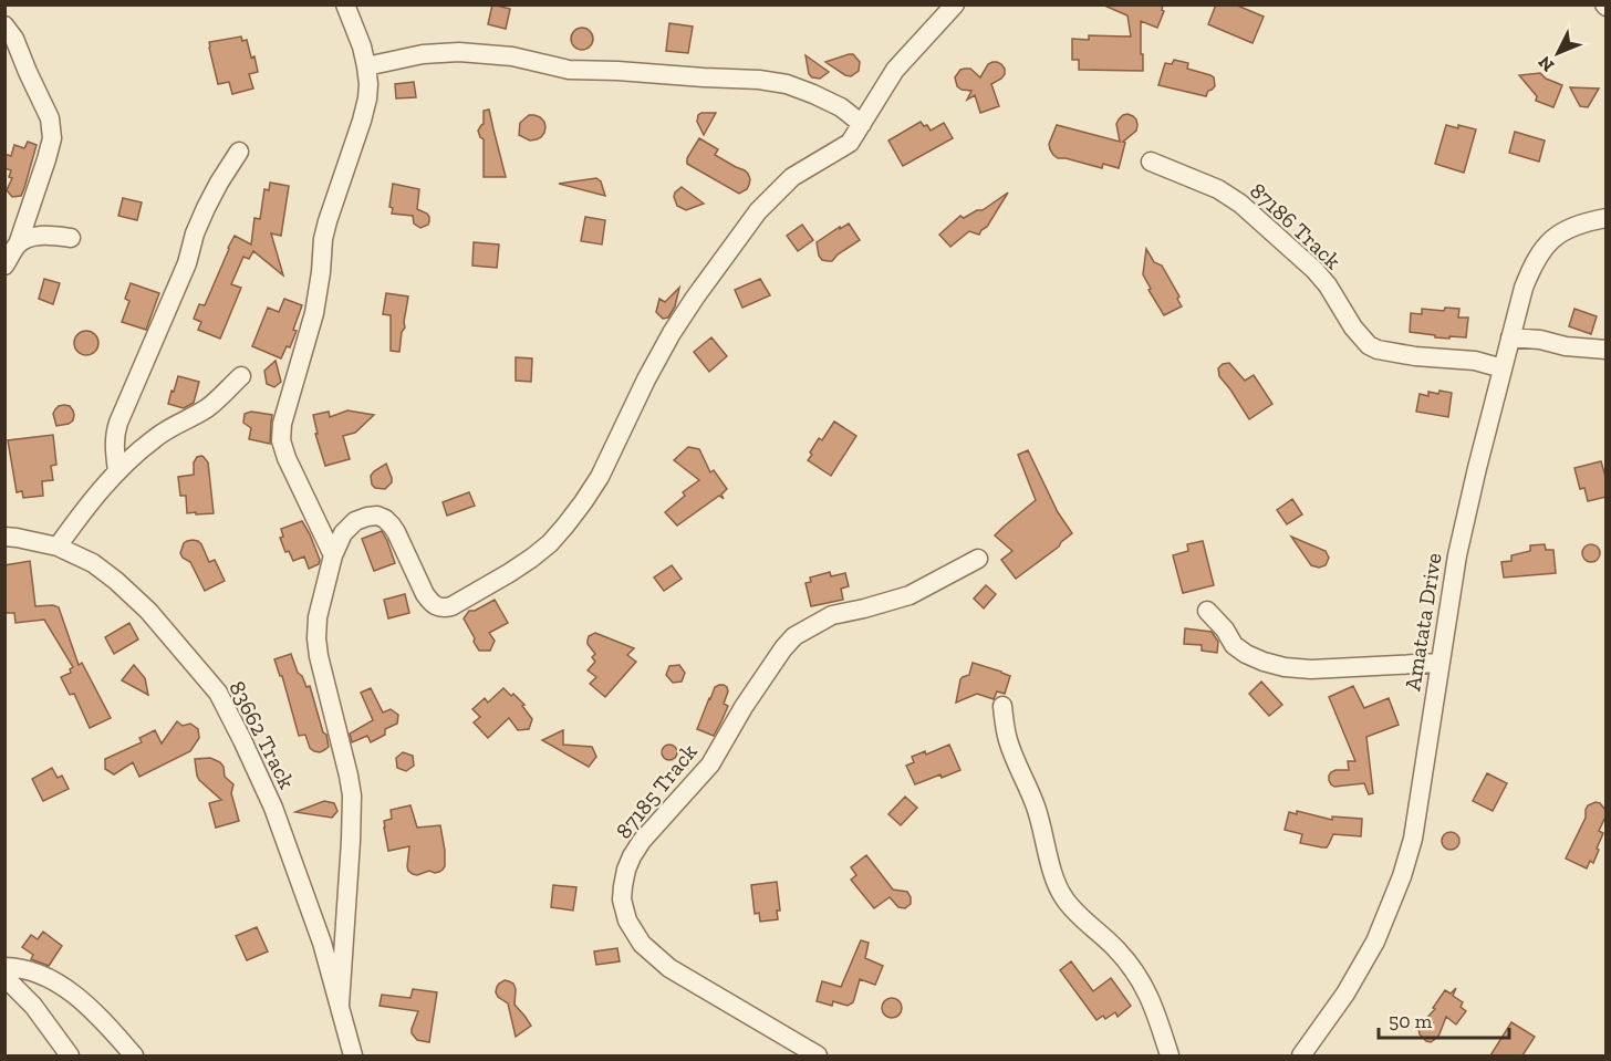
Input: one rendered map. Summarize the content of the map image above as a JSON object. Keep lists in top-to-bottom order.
{
  "streets": {
    "street": [
      "87186 Track",
      "Amatata Drive",
      "83662 Track",
      "87185 Track"
    ]
  },
  "crossings": [
    ["87186 Track", "Amatata Drive"]
  ],
  "scale_bar": "50 m",
  "north": "bottom left"
}
